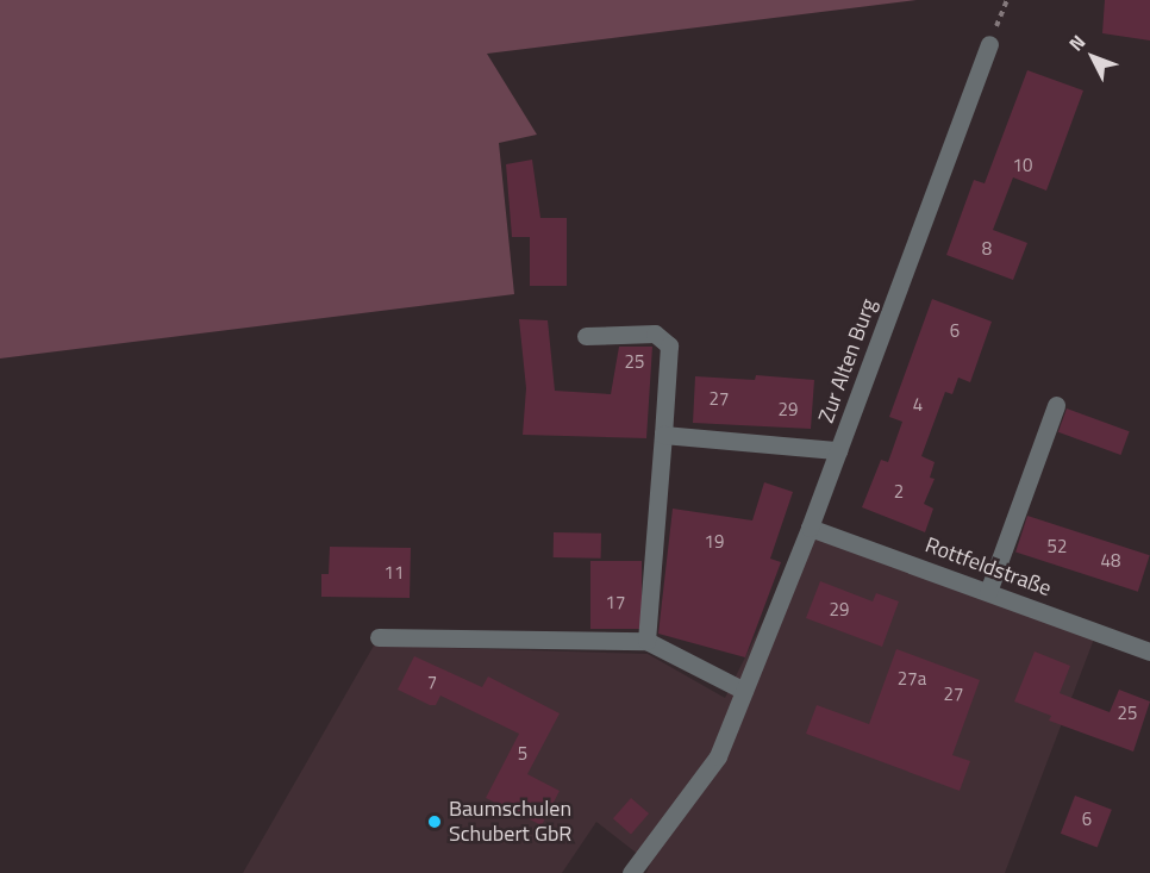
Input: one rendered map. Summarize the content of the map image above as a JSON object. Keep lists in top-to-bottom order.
{
  "streets": {
    "street": ["Zur Alten Burg", "Rottfeldstraße"]
  },
  "crossings": [
    ["Zur Alten Burg", "Rottfeldstraße"]
  ],
  "places": ["Baumschulen Schubert GbR"],
  "house_numbers": [
    "10",
    "8",
    "6",
    "25",
    "27",
    "4",
    "29",
    "2",
    "19",
    "52",
    "48",
    "11",
    "17",
    "29",
    "27a",
    "7",
    "27",
    "25",
    "5",
    "6"
  ],
  "north": "top left"
}
